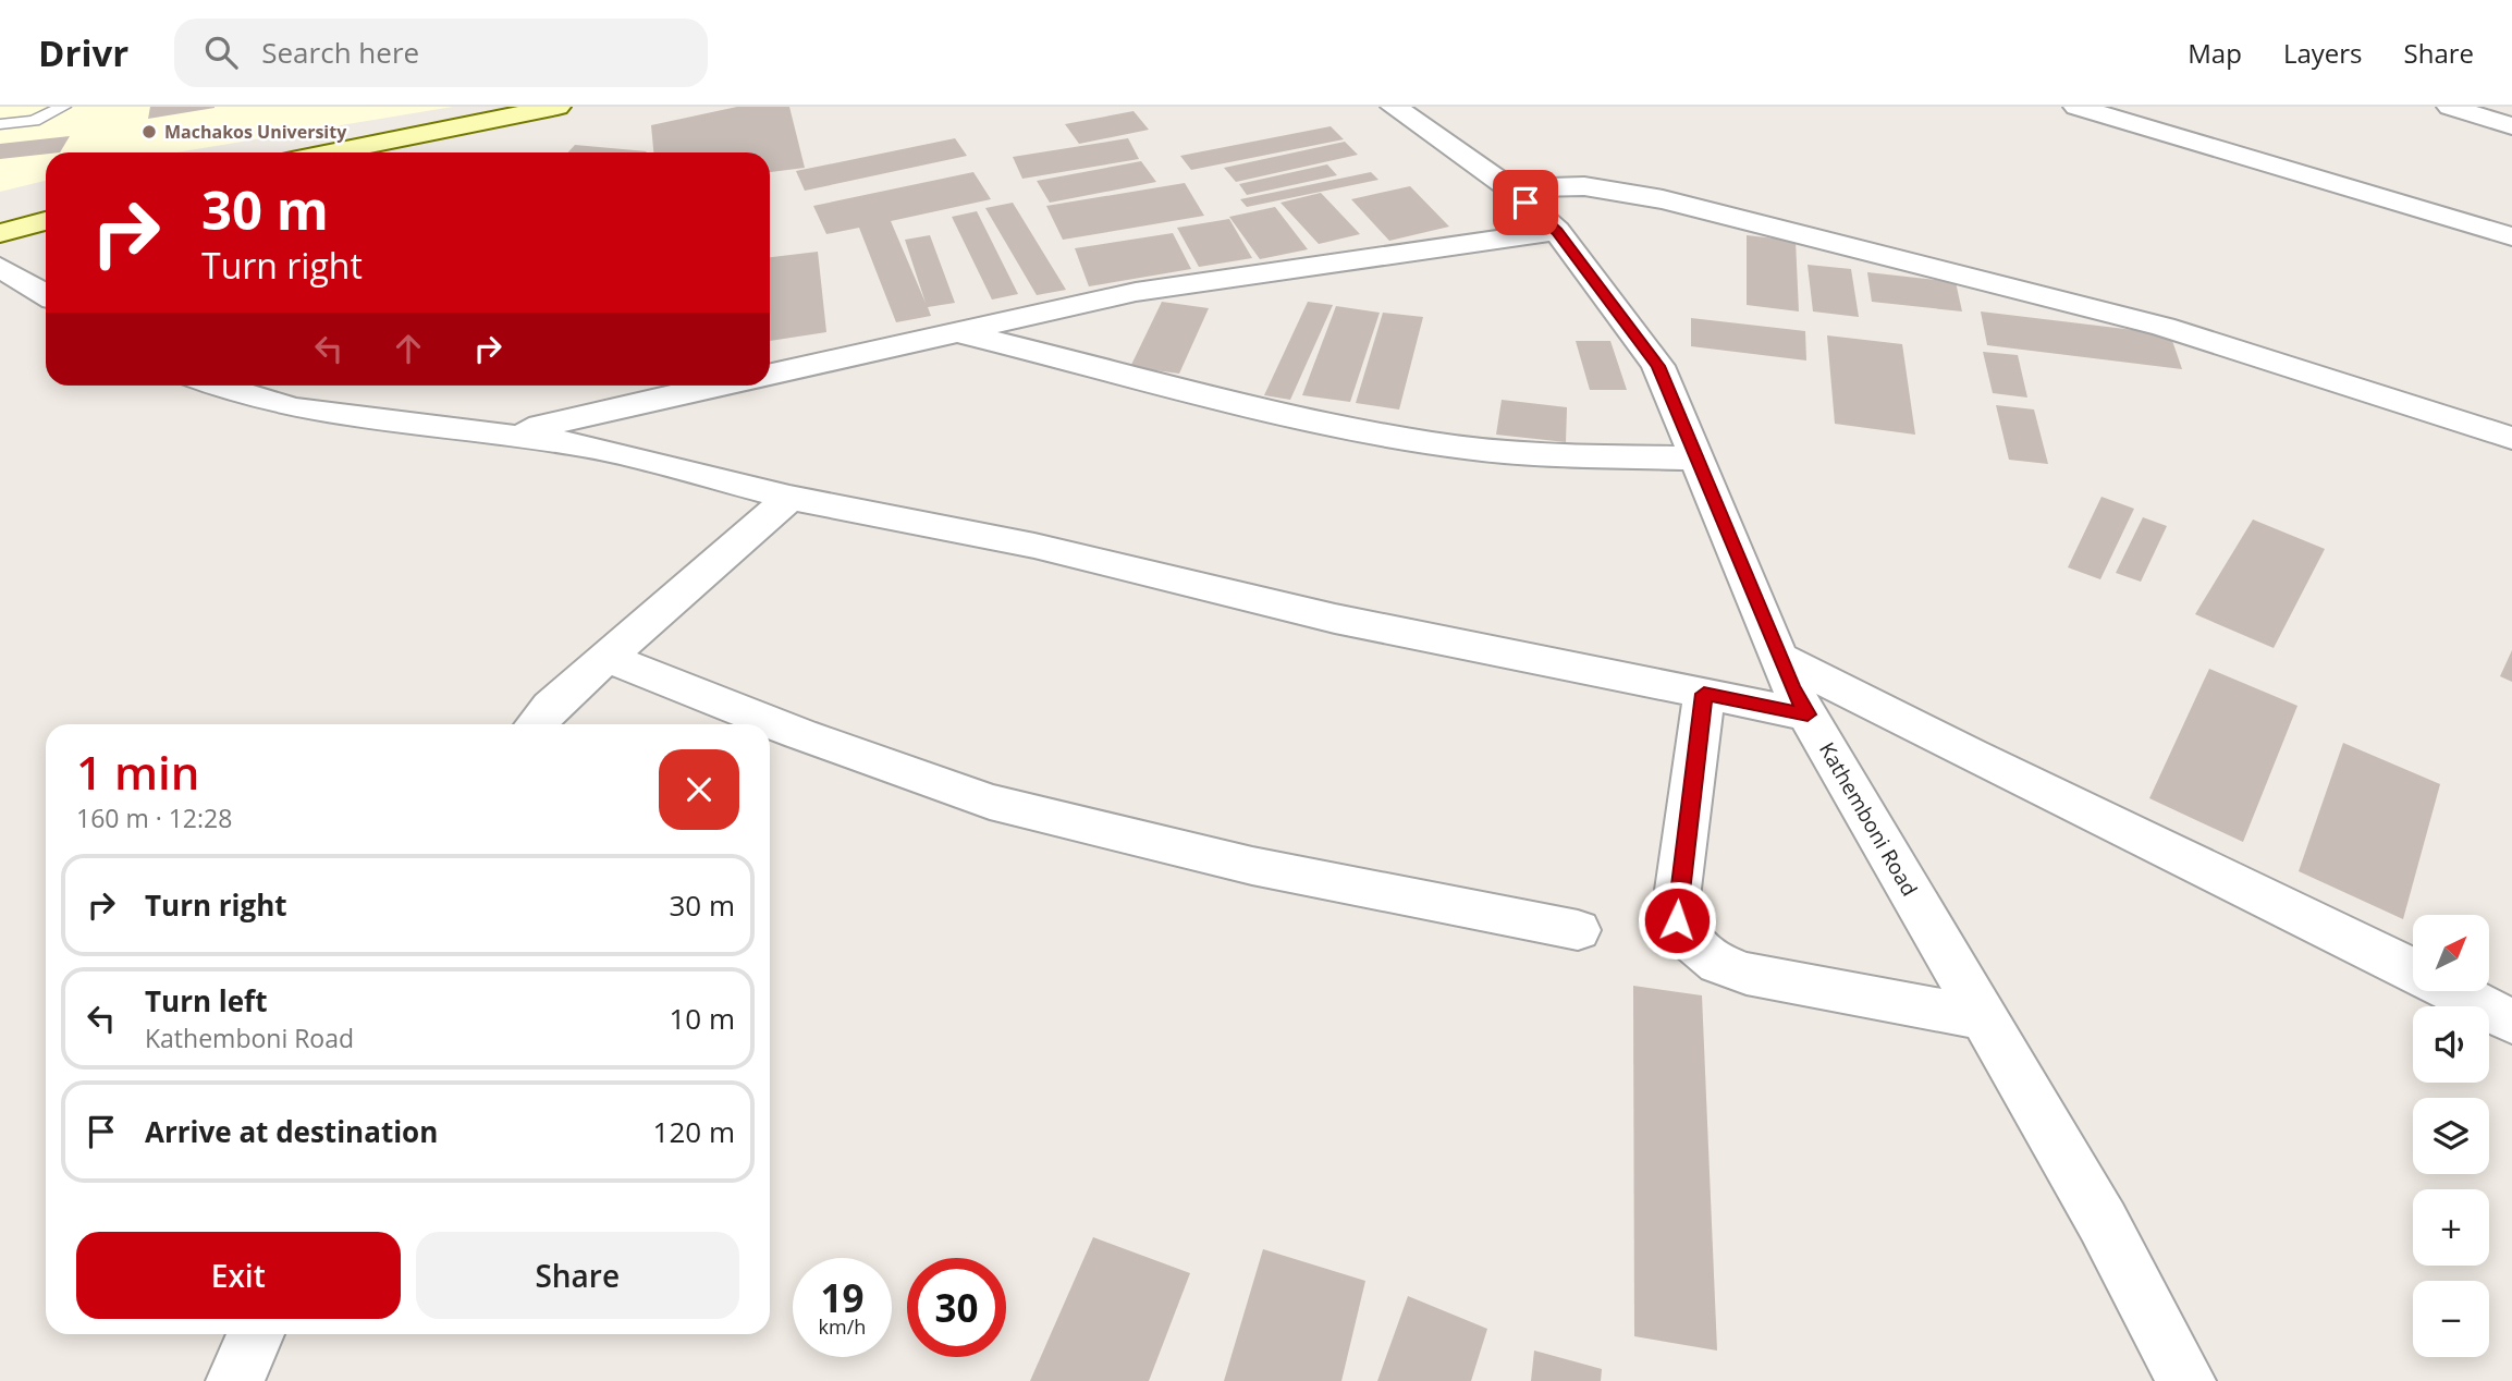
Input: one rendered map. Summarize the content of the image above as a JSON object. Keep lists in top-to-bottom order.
{
  "streets": {
    "street": ["Kathemboni Road"]
  },
  "places": ["Machakos University"],
  "north": "top right",
  "page": {
    "header": "Drivr",
    "search": "Search here",
    "nav": ["Map", "Layers", "Share"],
    "turn": ["30 m", "Turn right"],
    "heading": ["1 min", "160 m · 12:28"],
    "list": [
      {
        "name": "Turn right",
        "value": "30 m"
      },
      {
        "name": "Turn left",
        "note": "Kathemboni Road",
        "value": "10 m"
      },
      {
        "name": "Arrive at destination",
        "value": "120 m"
      }
    ],
    "map_buttons": ["+", "−"],
    "buttons": ["Exit", "Share"],
    "speed": "19 km/h",
    "limit": "30"
  }
}
